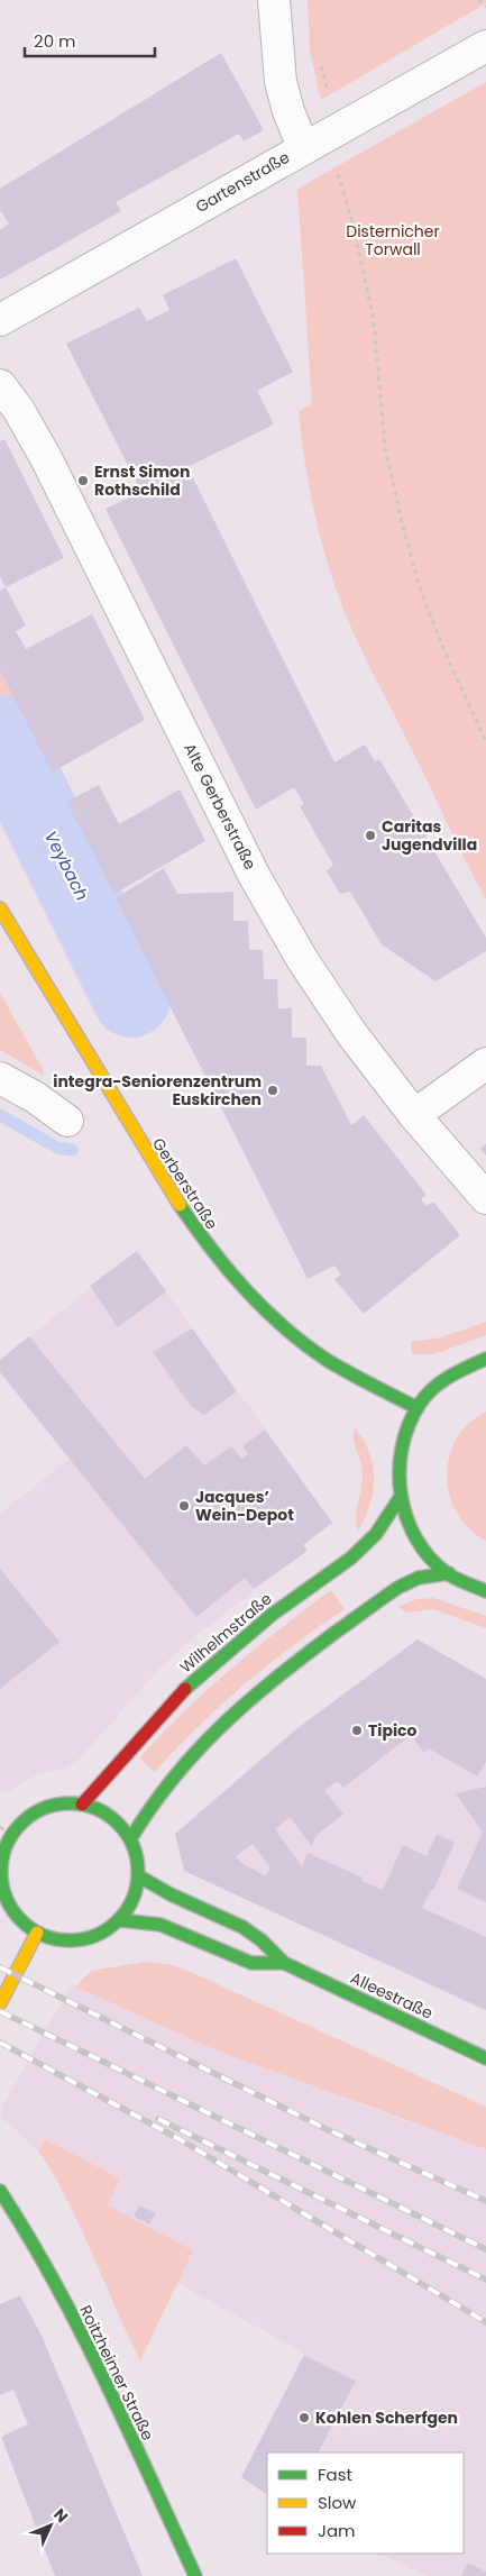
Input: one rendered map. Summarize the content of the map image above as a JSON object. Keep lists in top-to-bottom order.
{
  "streets": {
    "street": [
      "Gartenstraße",
      "Alte Gerberstraße",
      "Gerberstraße",
      "Wilhelmstraße",
      "Alleestraße",
      "Roitzheimer Straße"
    ]
  },
  "crossings": [
    ["Wilhelmstraße", "Alleestraße"]
  ],
  "water": ["Veybach"],
  "parks": ["Disternicher Torwall"],
  "places": [
    "Ernst Simon Rothschild",
    "Caritas Jugendvilla",
    "integra-Seniorenzentrum Euskirchen",
    "Jacques’ Wein-Depot",
    "Tipico",
    "Kohlen Scherfgen"
  ],
  "legend": ["Fast", "Slow", "Jam"],
  "scale_bar": "20 m",
  "north": "top right"
}
